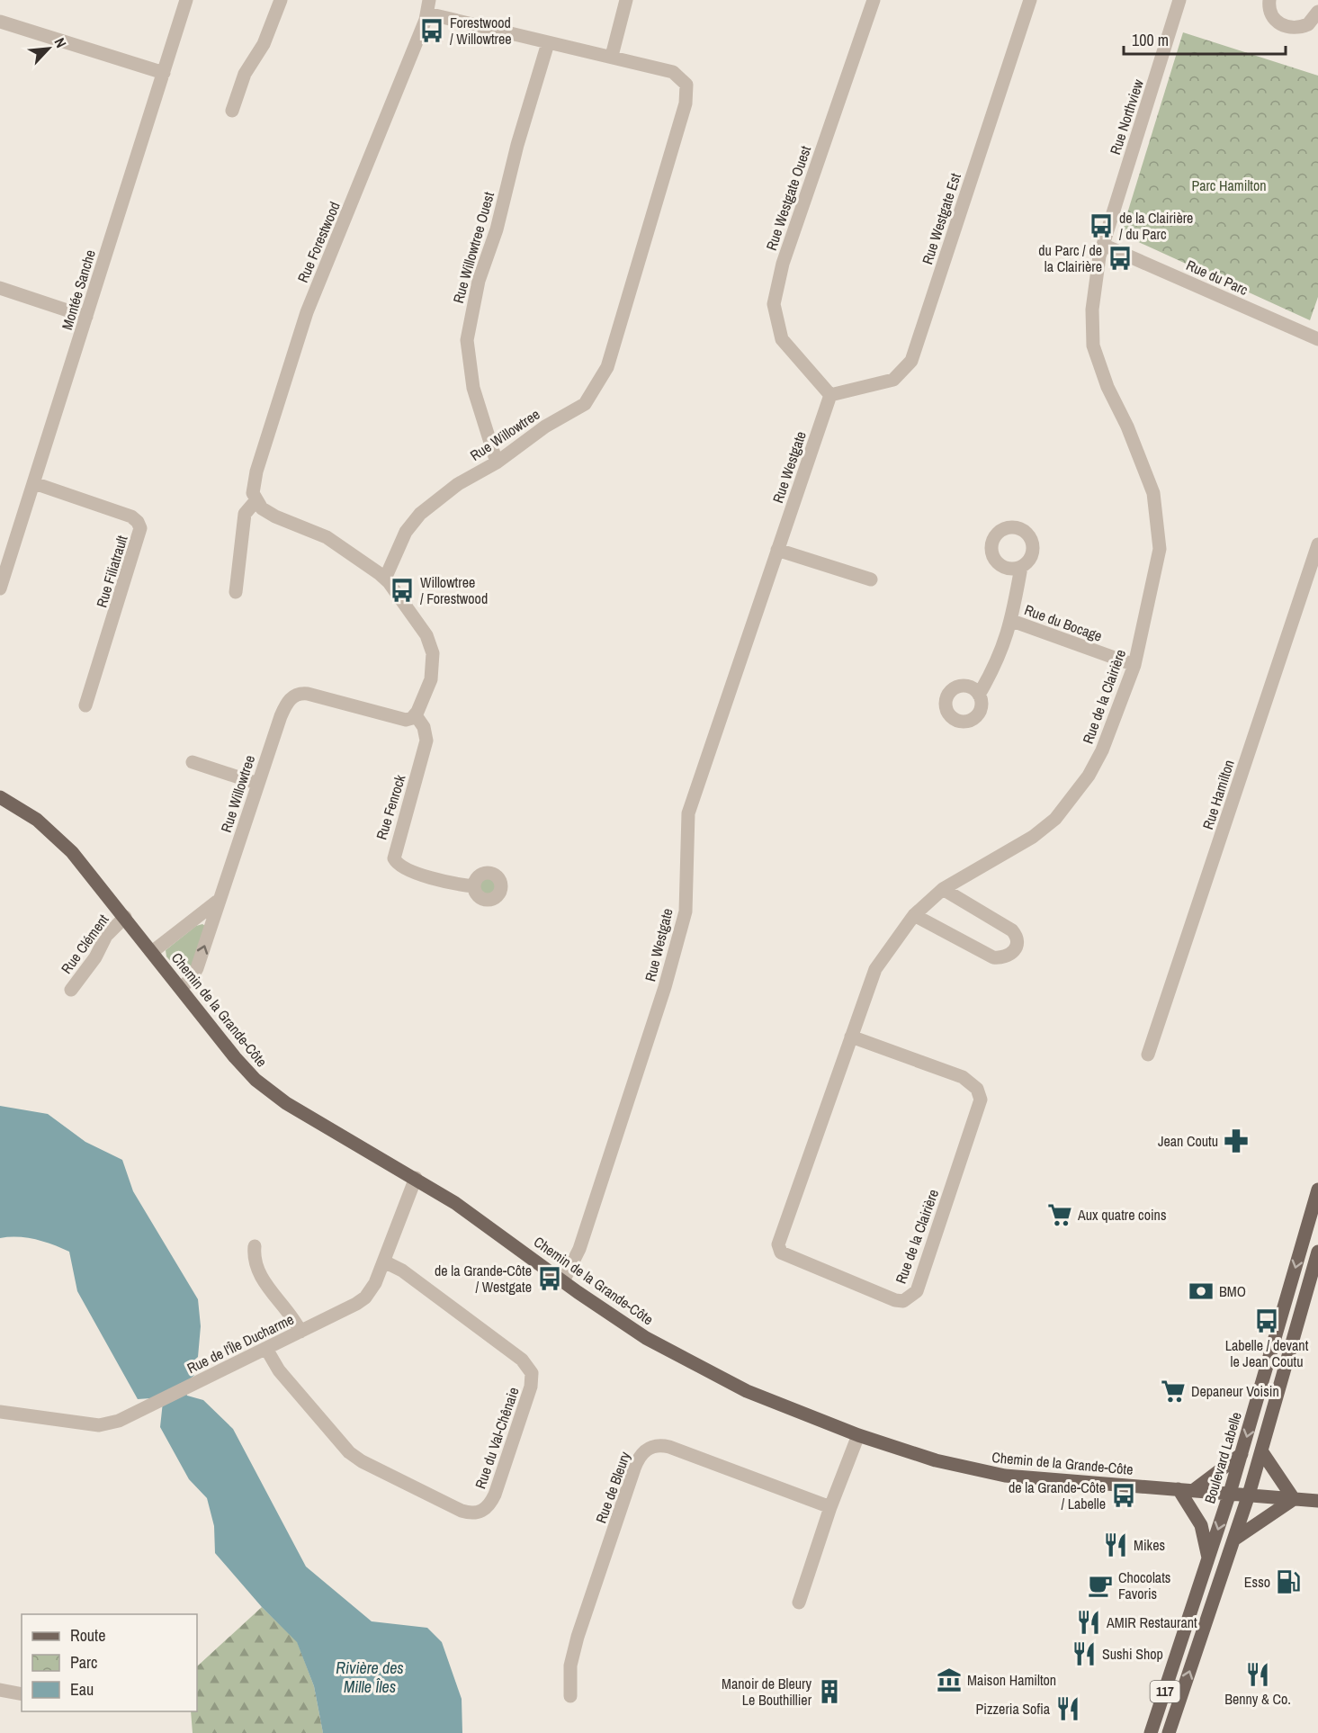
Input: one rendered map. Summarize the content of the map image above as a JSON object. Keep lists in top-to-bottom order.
{
  "streets": {
    "main road": ["Chemin de la Grande-Côte", "Boulevard Labelle", "117"],
    "street": [
      "Rue Northview",
      "Rue Westgate Ouest",
      "Rue Westgate Est",
      "Rue Forestwood",
      "Rue Willowtree Ouest",
      "Rue du Parc",
      "Montée Sanche",
      "Rue Willowtree",
      "Rue Westgate",
      "Rue Filiatrault",
      "Rue du Bocage",
      "Rue de la Clairière",
      "Rue Hamilton",
      "Rue Fenrock",
      "Rue Clément",
      "Rue de l'Île Ducharme",
      "Rue du Val-Chênaie",
      "Rue de Bleury"
    ]
  },
  "crossings": [
    ["Rue Northview", "Rue du Parc"],
    ["Rue Northview", "Rue de la Clairière"],
    ["Rue Westgate Ouest", "Rue Westgate Est"],
    ["Rue Westgate Ouest", "Rue Westgate"],
    ["Rue Westgate Est", "Rue Westgate"],
    ["Rue Forestwood", "Rue Willowtree"],
    ["Rue Willowtree Ouest", "Rue Willowtree"],
    ["Rue du Parc", "Rue de la Clairière"],
    ["Montée Sanche", "Rue Filiatrault"],
    ["Rue Willowtree", "Rue Fenrock"],
    ["Rue Willowtree", "Chemin de la Grande-Côte"],
    ["Rue Westgate", "Chemin de la Grande-Côte"],
    ["Rue du Bocage", "Rue de la Clairière"],
    ["Rue Clément", "Chemin de la Grande-Côte"],
    ["Chemin de la Grande-Côte", "Rue de l'Île Ducharme"],
    ["Chemin de la Grande-Côte", "Boulevard Labelle"],
    ["Chemin de la Grande-Côte", "117"],
    ["Rue de l'Île Ducharme", "Rue du Val-Chênaie"]
  ],
  "water": ["Rivière des Mille Îles"],
  "parks": ["Parc Hamilton"],
  "places": {
    "bus stop": [
      "Forestwood / Willowtree",
      "de la Clairière / du Parc",
      "du Parc / de la Clairière",
      "Willowtree / Forestwood",
      "de la Grande-Côte / Westgate",
      "Labelle / devant le Jean Coutu",
      "de la Grande-Côte / Labelle"
    ],
    "pharmacy": ["Jean Coutu"],
    "supermarket": ["Aux quatre coins", "Depaneur Voisin"],
    "bank": ["BMO"],
    "restaurant": [
      "Mikes",
      "AMIR Restaurant",
      "Sushi Shop",
      "Benny & Co.",
      "Pizzeria Sofia"
    ],
    "fuel station": ["Esso"],
    "cafe": ["Chocolats Favoris"],
    "museum": ["Maison Hamilton"],
    "building": ["Manoir de Bleury Le Bouthillier"]
  },
  "legend": ["Route", "Parc", "Eau"],
  "scale_bar": "100 m",
  "north": "top right"
}
